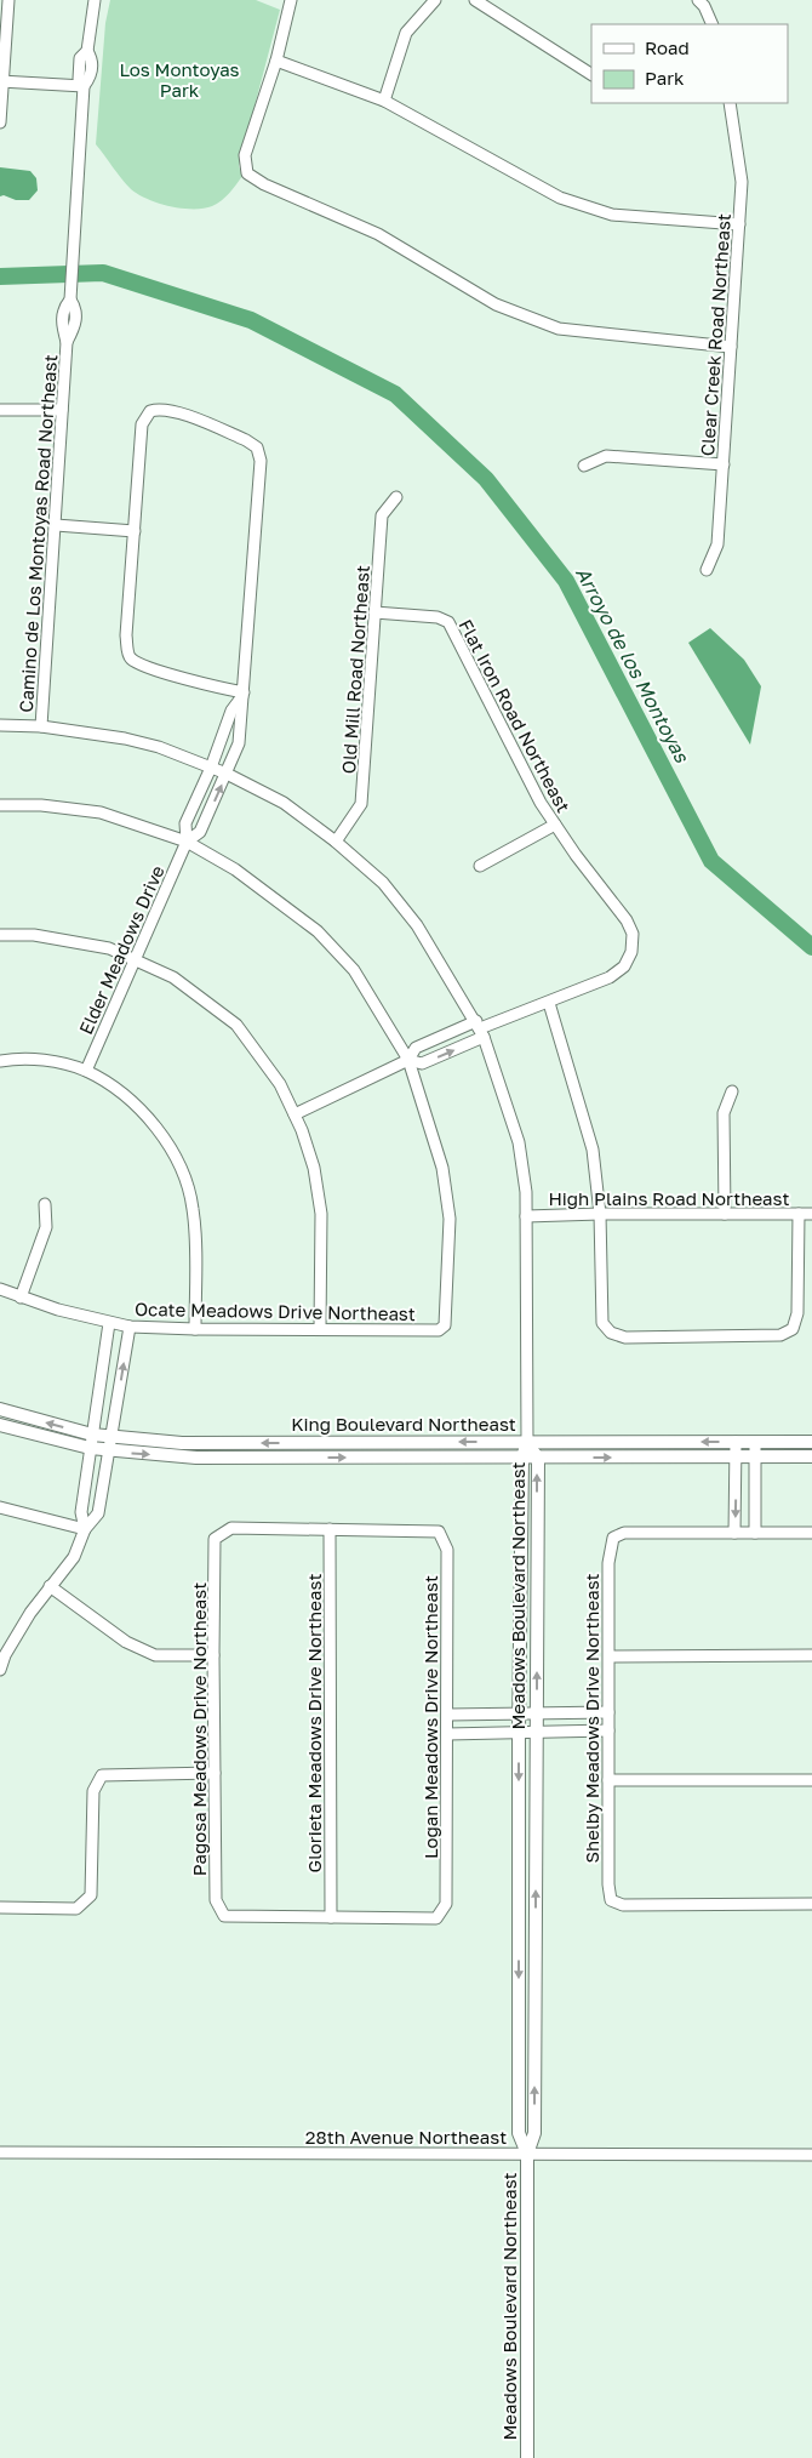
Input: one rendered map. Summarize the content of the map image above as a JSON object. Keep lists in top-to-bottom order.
{
  "streets": {
    "street": [
      "Clear Creek Road Northeast",
      "Camino de Los Montoyas Road Northeast",
      "Old Mill Road Northeast",
      "Flat Iron Road Northeast",
      "Elder Meadows Drive",
      "High Plains Road Northeast",
      "Ocate Meadows Drive Northeast",
      "King Boulevard Northeast",
      "Meadows Boulevard Northeast",
      "Logan Meadows Drive Northeast",
      "Shelby Meadows Drive Northeast",
      "Glorieta Meadows Drive Northeast",
      "Pagosa Meadows Drive Northeast",
      "28th Avenue Northeast"
    ]
  },
  "crossings": [
    ["Camino de Los Montoyas Road Northeast", "Meadows Boulevard Northeast"],
    ["Old Mill Road Northeast", "Flat Iron Road Northeast"],
    ["Old Mill Road Northeast", "Meadows Boulevard Northeast"],
    ["Flat Iron Road Northeast", "Meadows Boulevard Northeast"],
    ["High Plains Road Northeast", "Meadows Boulevard Northeast"],
    ["King Boulevard Northeast", "Meadows Boulevard Northeast"],
    ["Meadows Boulevard Northeast", "28th Avenue Northeast"],
    ["Logan Meadows Drive Northeast", "Glorieta Meadows Drive Northeast"],
    ["Logan Meadows Drive Northeast", "Pagosa Meadows Drive Northeast"],
    ["Glorieta Meadows Drive Northeast", "Pagosa Meadows Drive Northeast"]
  ],
  "water": ["Arroyo de los Montoyas"],
  "parks": ["Los Montoyas Park"],
  "legend": ["Road", "Park"]
}
